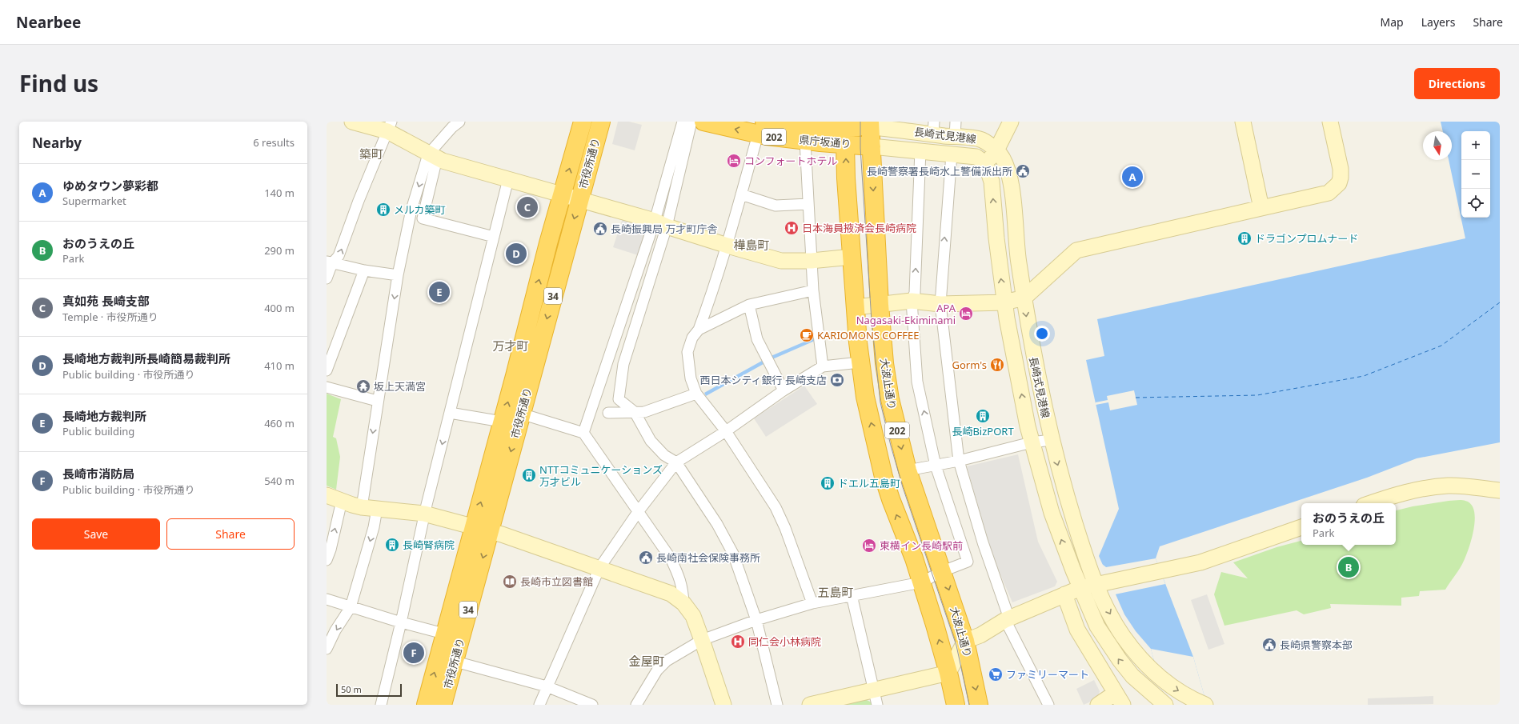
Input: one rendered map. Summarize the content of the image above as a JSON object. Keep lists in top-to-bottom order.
{
  "streets": {
    "highway": [
      "202",
      "県庁坂通り",
      "市役所通り",
      "34",
      "大波止通り"
    ],
    "street": ["長崎式見港線"]
  },
  "crossings": [
    ["長崎式見港線", "県庁坂通り"],
    ["長崎式見港線", "大波止通り"],
    ["202", "県庁坂通り"],
    ["県庁坂通り", "大波止通り"]
  ],
  "districts": [
    "築町",
    "樺島町",
    "万才町",
    "五島町",
    "金屋町"
  ],
  "places": {
    "hotel": ["コンフォートホテル", "APA Nagasaki-Ekiminami", "東横イン長崎駅前"],
    "public building": [
      "長崎警察署長崎水上警備派出所",
      "長崎振興局 万才町庁舎",
      "長崎南社会保険事務所",
      "長崎県警察本部"
    ],
    "building": [
      "メルカ築町",
      "ドラゴンプロムナード",
      "長崎BizPORT",
      "NTTコミュニケーションズ 万才ビル",
      "ドエル五島町",
      "長崎腎病院"
    ],
    "hospital": ["日本海員掖済会長崎病院", "同仁会小林病院"],
    "cafe": ["KARIOMONS COFFEE"],
    "restaurant": ["Gorm's"],
    "bank": ["西日本シティ銀行 長崎支店"],
    "temple": ["坂上天満宮"],
    "library": ["長崎市立図書館"],
    "supermarket": ["ファミリーマート"]
  },
  "scale_bar": "50 m",
  "north": "bottom",
  "page": {
    "header": "Nearbee",
    "nav": ["Map", "Layers", "Share"],
    "title": "Find us",
    "buttons": [
      "Directions",
      ["Save", "Share"]
    ],
    "heading": ["Nearby", "6 results"],
    "map_buttons": ["+", "−"],
    "list": [
      {
        "mark": "A",
        "name": "ゆめタウン夢彩都",
        "note": "Supermarket",
        "value": "140 m"
      },
      {
        "mark": "B",
        "name": "おのうえの丘",
        "note": "Park",
        "value": "290 m"
      },
      {
        "mark": "C",
        "name": "真如苑 長崎支部",
        "note": "Temple · 市役所通り",
        "value": "400 m"
      },
      {
        "mark": "D",
        "name": "長崎地方裁判所長崎簡易裁判所",
        "note": "Public building · 市役所通り",
        "value": "410 m"
      },
      {
        "mark": "E",
        "name": "長崎地方裁判所",
        "note": "Public building",
        "value": "460 m"
      },
      {
        "mark": "F",
        "name": "長崎市消防局",
        "note": "Public building · 市役所通り",
        "value": "540 m"
      }
    ],
    "pins": [
      "A",
      "C",
      "D",
      "E",
      "B",
      "F"
    ],
    "popup": ["おのうえの丘", "Park"],
    "scale": "50 m"
  }
}
